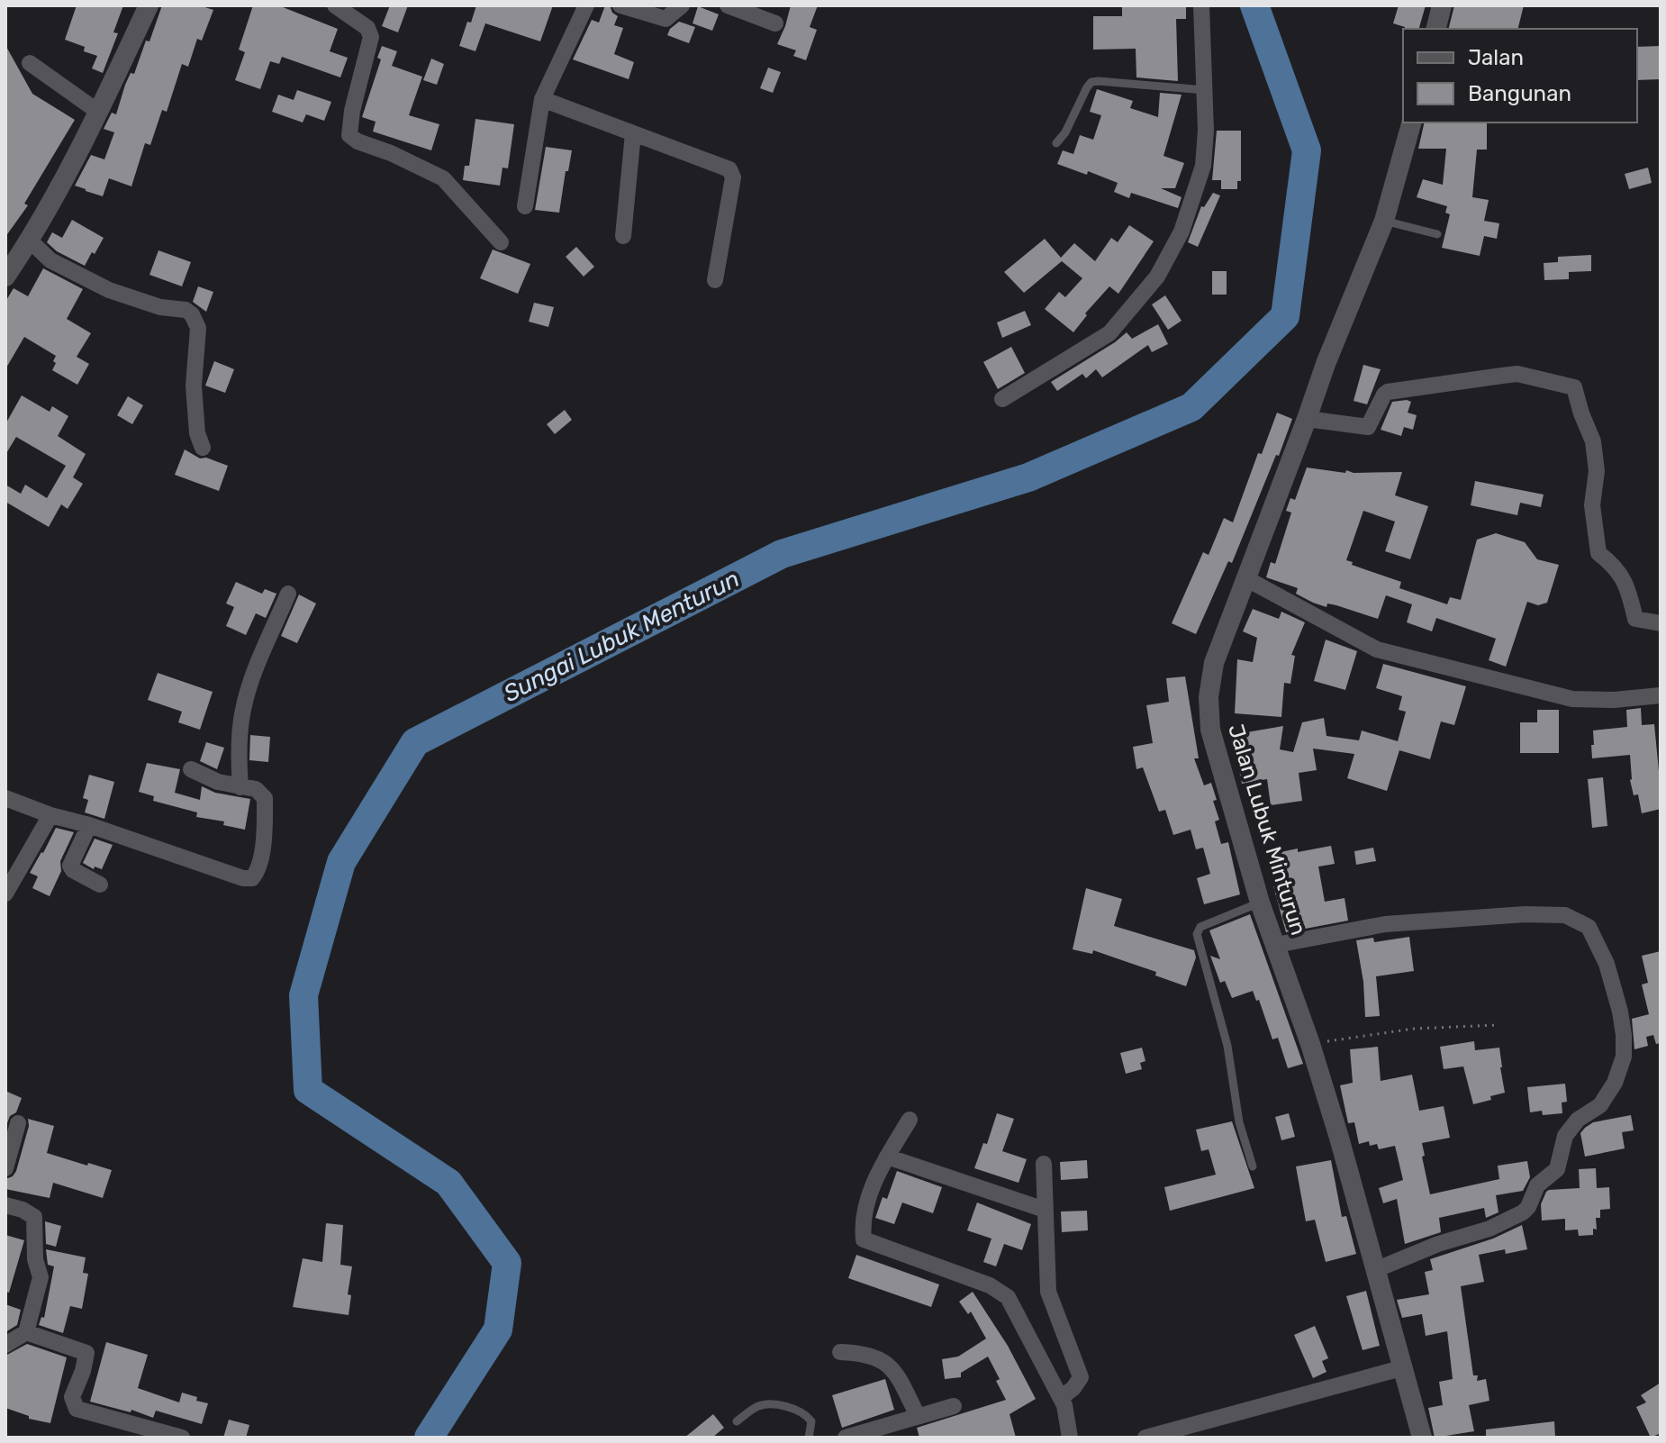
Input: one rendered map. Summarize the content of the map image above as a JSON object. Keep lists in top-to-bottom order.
{
  "streets": {
    "street": ["Jalan Lubuk Minturun"]
  },
  "water": ["Sungai Lubuk Menturun"],
  "legend": ["Jalan", "Bangunan"]
}
